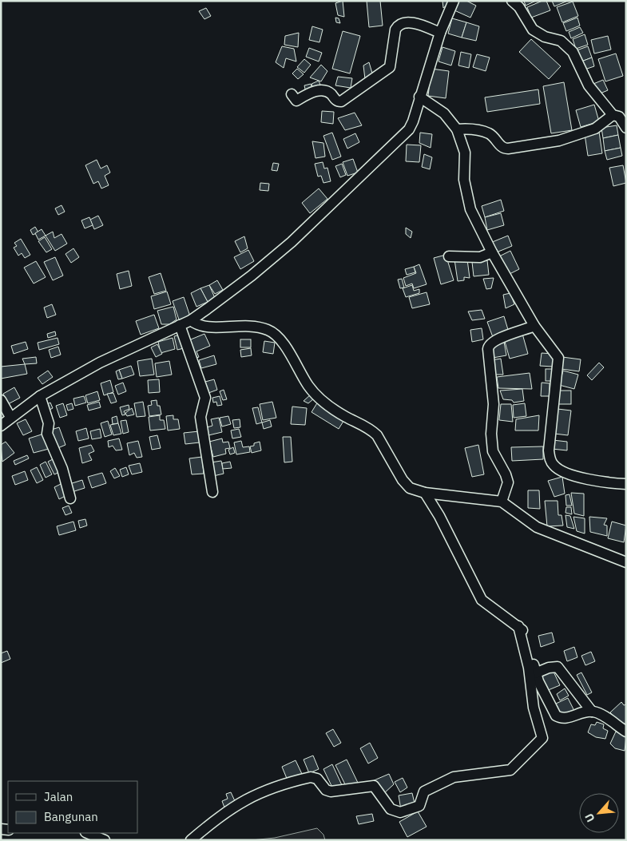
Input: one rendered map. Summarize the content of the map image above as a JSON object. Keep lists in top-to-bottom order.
{
  "legend": ["Jalan", "Bangunan"],
  "north": "bottom left"
}
